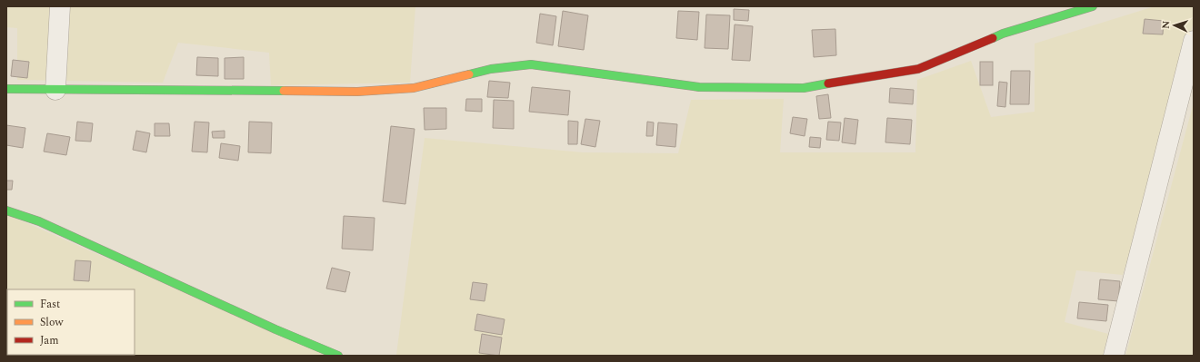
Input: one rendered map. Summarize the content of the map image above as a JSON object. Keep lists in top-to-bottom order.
{
  "legend": ["Fast", "Slow", "Jam"],
  "north": "left"
}
